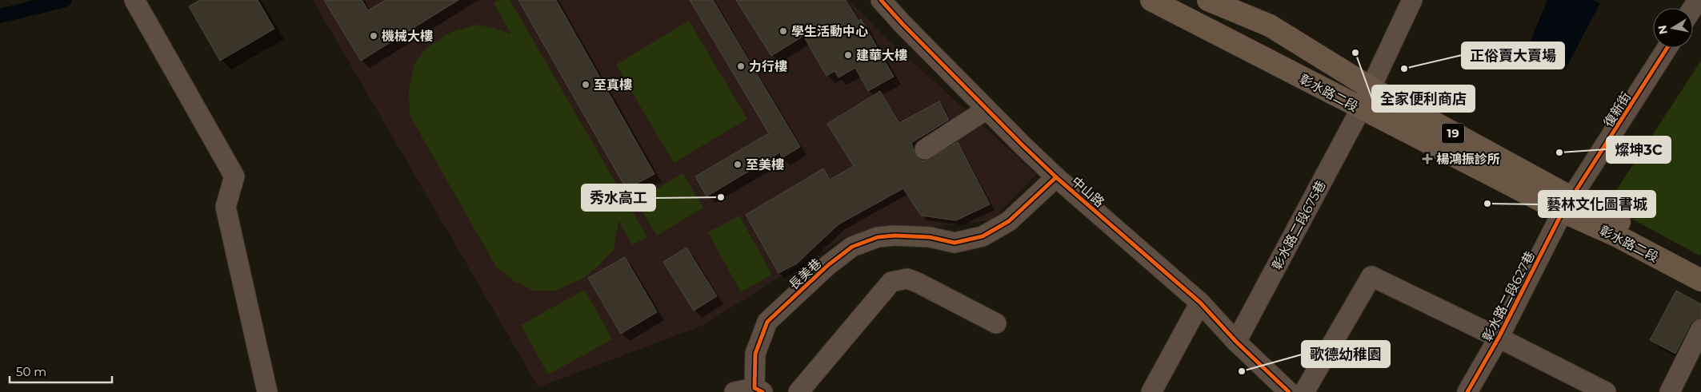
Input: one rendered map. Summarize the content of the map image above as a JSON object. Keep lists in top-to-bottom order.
{
  "streets": {
    "main road": ["彰水路二段", "19"],
    "street": [
      "復新街",
      "中山路",
      "彰水路二段675巷",
      "長美巷",
      "彰水路二段627巷"
    ]
  },
  "crossings": [
    ["彰水路二段", "復新街"],
    ["彰水路二段", "彰水路二段675巷"],
    ["彰水路二段", "彰水路二段627巷"],
    ["復新街", "彰水路二段627巷"],
    ["中山路", "彰水路二段675巷"],
    ["中山路", "長美巷"]
  ],
  "places": {
    "other": [
      "學生活動中心",
      "機械大樓",
      "全家便利商店",
      "建華大樓",
      "力行樓",
      "正俗賣大賣場",
      "至真樓",
      "燦坤3C",
      "至美樓",
      "秀水高工",
      "藝林文化圖書城",
      "歌德幼稚園"
    ],
    "health": ["楊鴻振診所"]
  },
  "scale_bar": "50 m",
  "north": "left"
}
